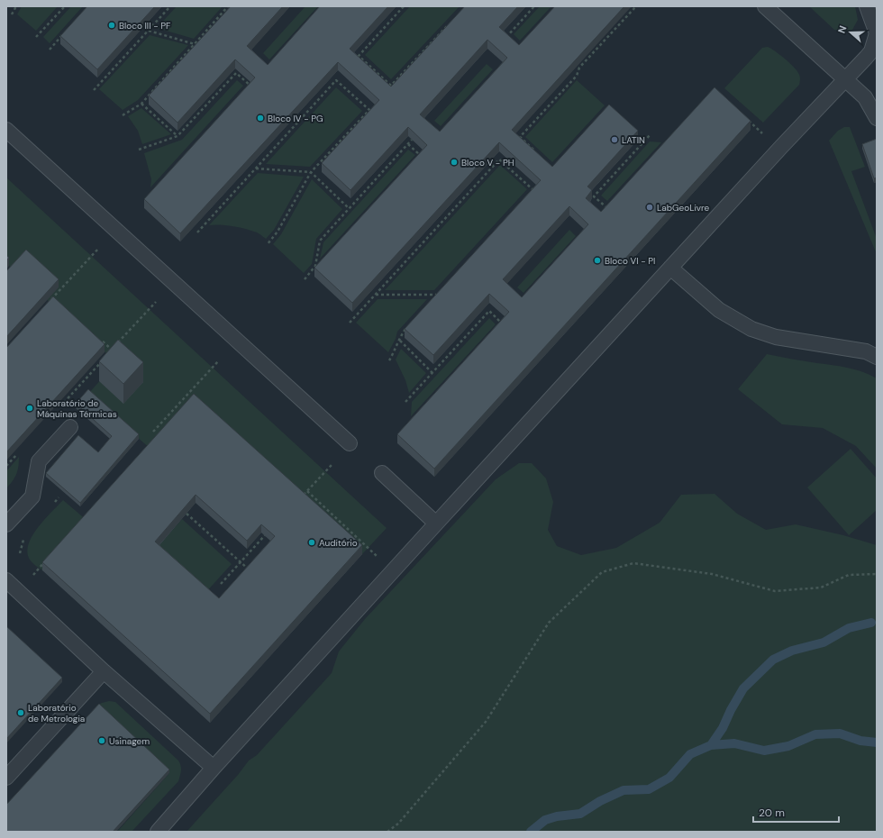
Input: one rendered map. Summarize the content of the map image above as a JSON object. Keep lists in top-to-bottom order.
{
  "places": [
    "Bloco III - PF",
    "Bloco IV - PG",
    "LATIN",
    "Bloco V - PH",
    "LabGeoLivre",
    "Bloco VI - PI",
    "Laboratório de Máquinas Térmicas",
    "Auditório",
    "Laboratório de Metrologia",
    "Usinagem"
  ],
  "scale_bar": "20 m",
  "north": "left"
}
